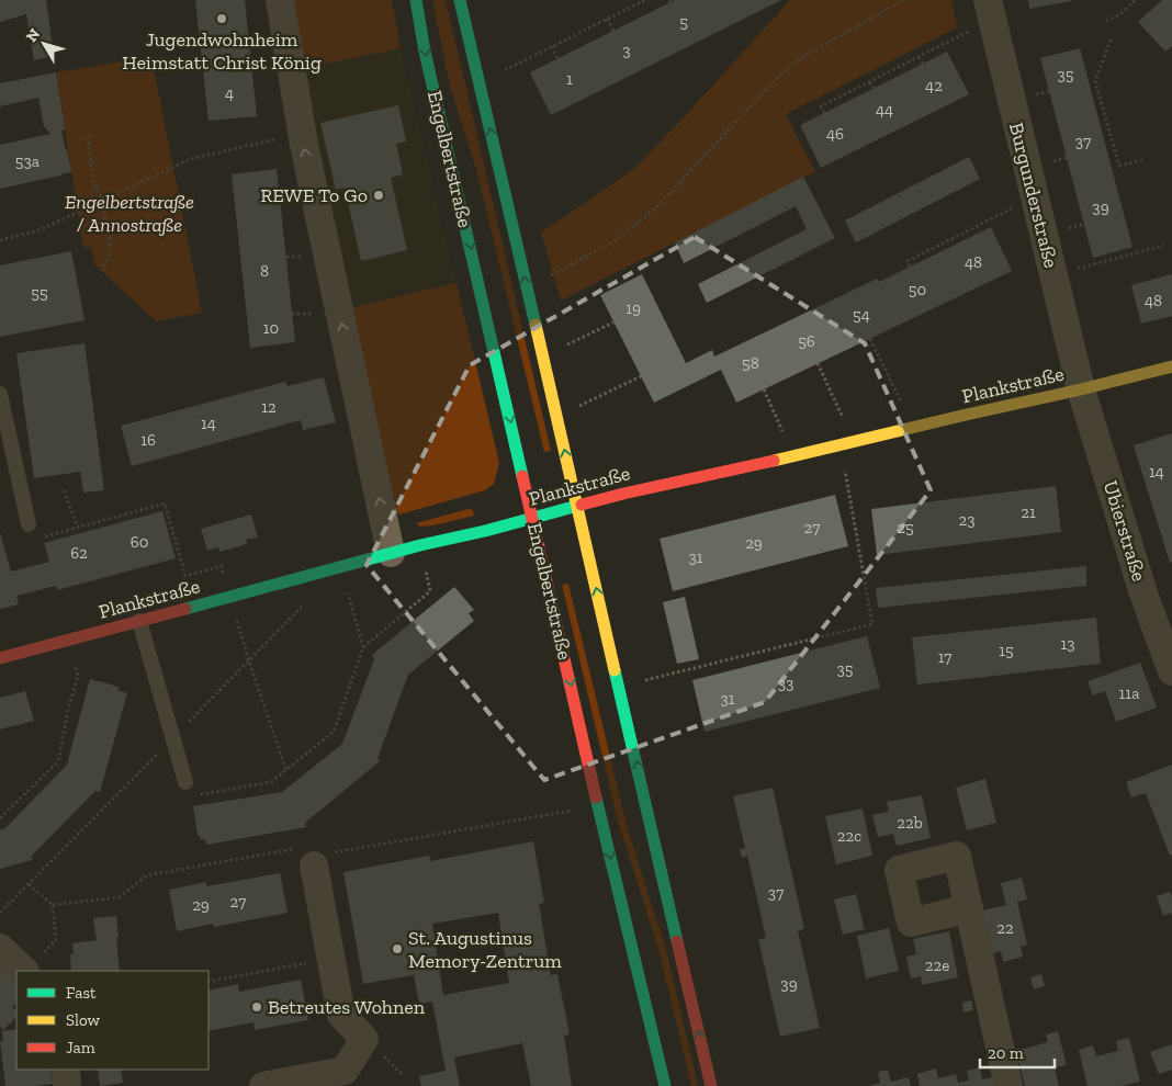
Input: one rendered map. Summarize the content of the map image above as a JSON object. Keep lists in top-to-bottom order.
{
  "streets": {
    "main road": ["Engelbertstraße", "Plankstraße"],
    "street": ["Burgunderstraße", "Ubierstraße"]
  },
  "crossings": [
    ["Engelbertstraße", "Plankstraße"],
    ["Burgunderstraße", "Plankstraße"],
    ["Burgunderstraße", "Ubierstraße"],
    ["Plankstraße", "Ubierstraße"]
  ],
  "parks": ["Engelbertstraße / Annostraße"],
  "places": [
    "Jugendwohnheim Heimstatt Christ König",
    "REWE To Go",
    "St. Augustinus Memory-Zentrum",
    "Betreutes Wohnen"
  ],
  "house_numbers": [
    "5",
    "3",
    "35",
    "1",
    "42",
    "4",
    "44",
    "46",
    "37",
    "53a",
    "39",
    "48",
    "8",
    "50",
    "55",
    "48",
    "19",
    "54",
    "10",
    "56",
    "58",
    "12",
    "14",
    "16",
    "14",
    "21",
    "23",
    "27",
    "25",
    "60",
    "29",
    "62",
    "31",
    "13",
    "15",
    "17",
    "35",
    "33",
    "11a",
    "31",
    "22b",
    "22c",
    "37",
    "27",
    "29",
    "22",
    "22e",
    "39"
  ],
  "legend": ["Fast", "Slow", "Jam"],
  "scale_bar": "20 m",
  "north": "top left"
}
